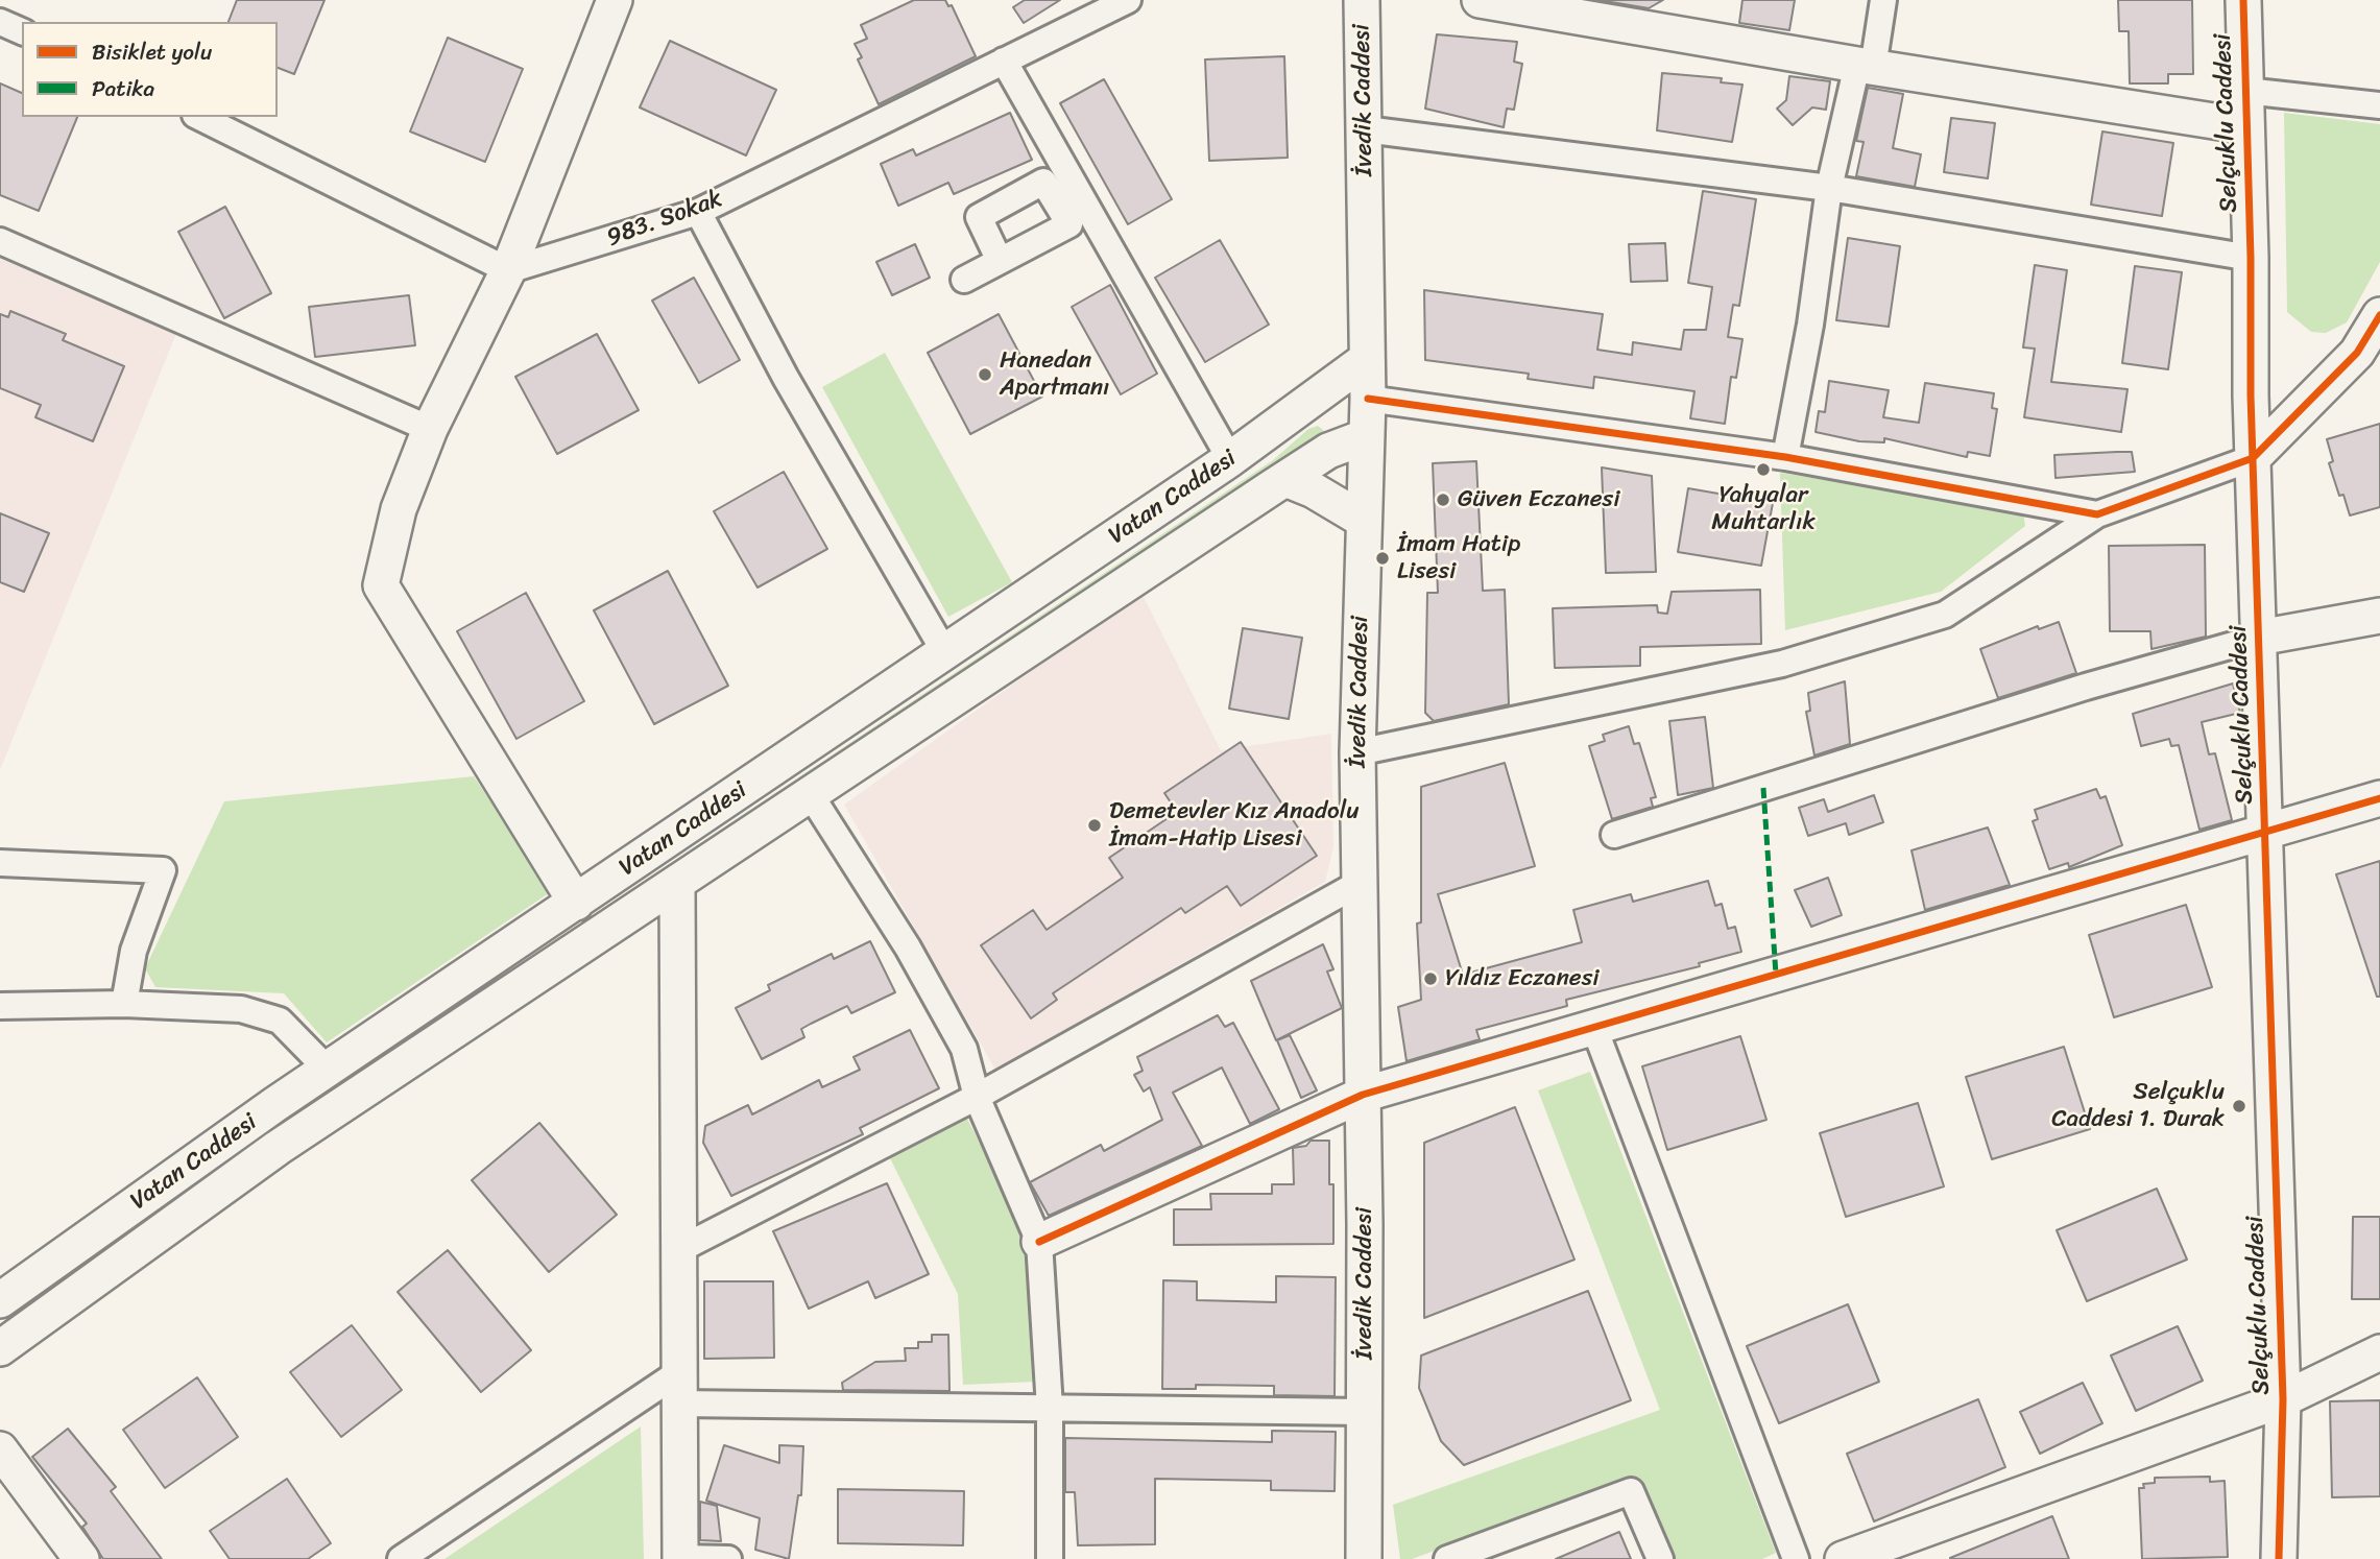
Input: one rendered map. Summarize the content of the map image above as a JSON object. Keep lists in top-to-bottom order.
{
  "streets": {
    "street": [
      "İvedik Caddesi",
      "Selçuklu Caddesi",
      "983. Sokak",
      "Vatan Caddesi"
    ]
  },
  "crossings": [
    ["İvedik Caddesi", "Vatan Caddesi"]
  ],
  "places": [
    "Hanedan Apartmanı",
    "Yahyalar Muhtarlık",
    "Güven Eczanesi",
    "İmam Hatip Lisesi",
    "Demetevler Kız Anadolu İmam-Hatip Lisesi",
    "Yıldız Eczanesi",
    "Selçuklu Caddesi 1. Durak"
  ],
  "legend": ["Bisiklet yolu", "Patika"]
}
